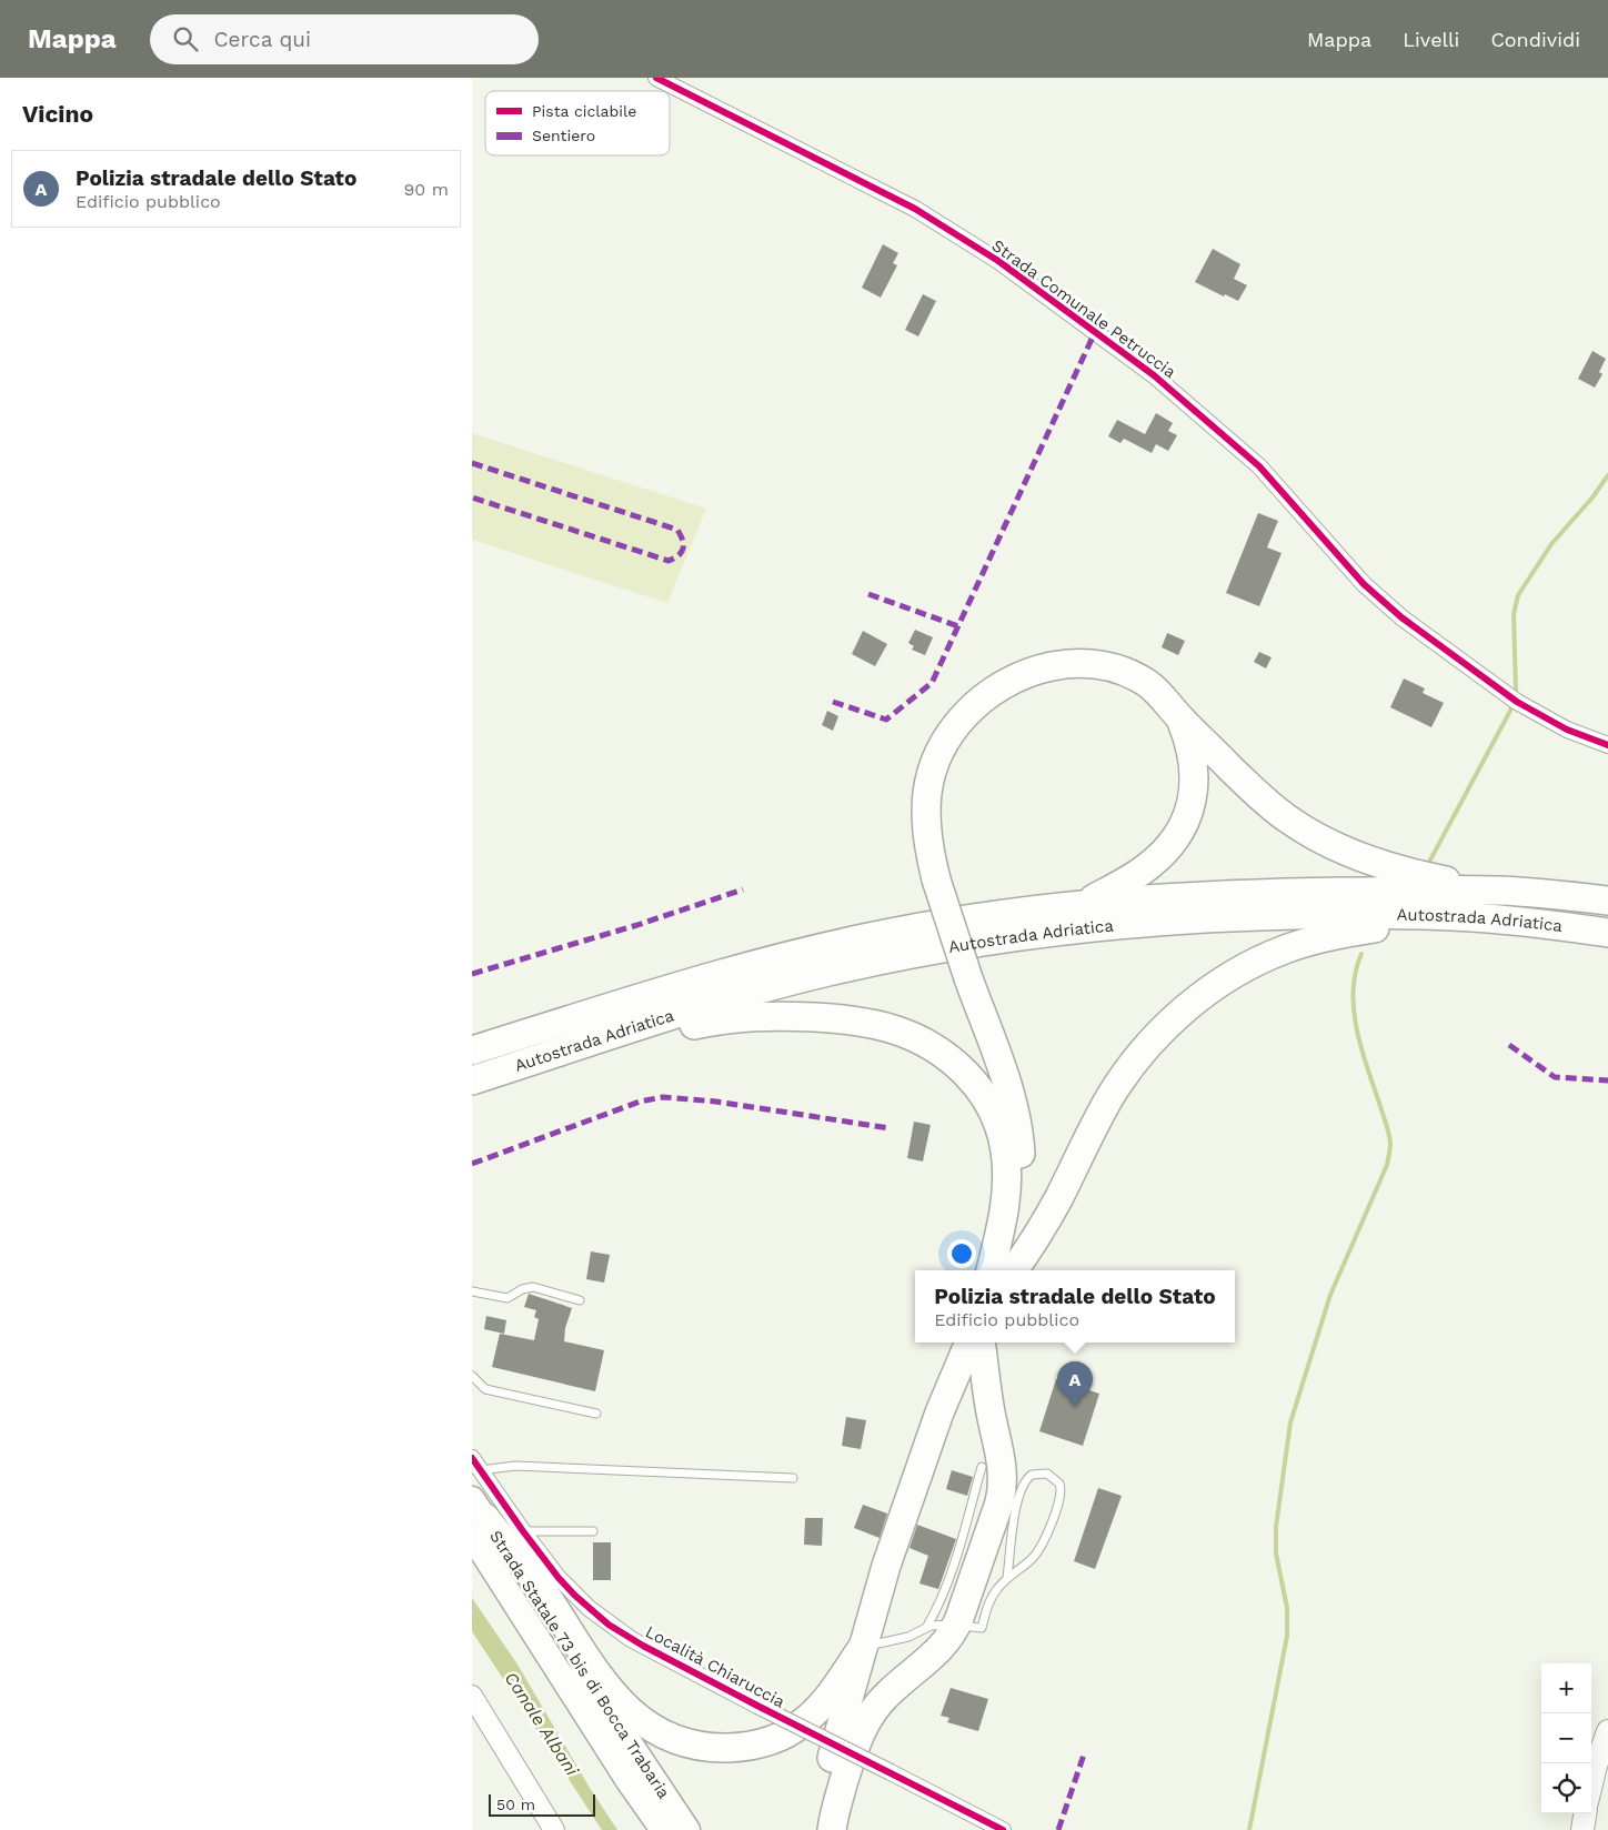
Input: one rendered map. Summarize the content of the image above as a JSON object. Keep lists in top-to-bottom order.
{
  "streets": {
    "highway": ["Autostrada Adriatica", "Strada Statale 73 bis di Bocca Trabaria"],
    "street": ["Strada Comunale Petruccia", "Località Chiaruccia"]
  },
  "water": ["Canale Albani"],
  "legend": ["Pista ciclabile", "Sentiero"],
  "scale_bar": "50 m",
  "page": {
    "header": "Mappa",
    "search": "Cerca qui",
    "nav": ["Mappa", "Livelli", "Condividi"],
    "heading": "Vicino",
    "list": [
      {
        "mark": "A",
        "name": "Polizia stradale dello Stato",
        "note": "Edificio pubblico",
        "value": "90 m"
      }
    ],
    "popup": ["Polizia stradale dello Stato", "Edificio pubblico"],
    "pins": "A",
    "map_buttons": ["+", "−"],
    "scale": "50 m"
  }
}
